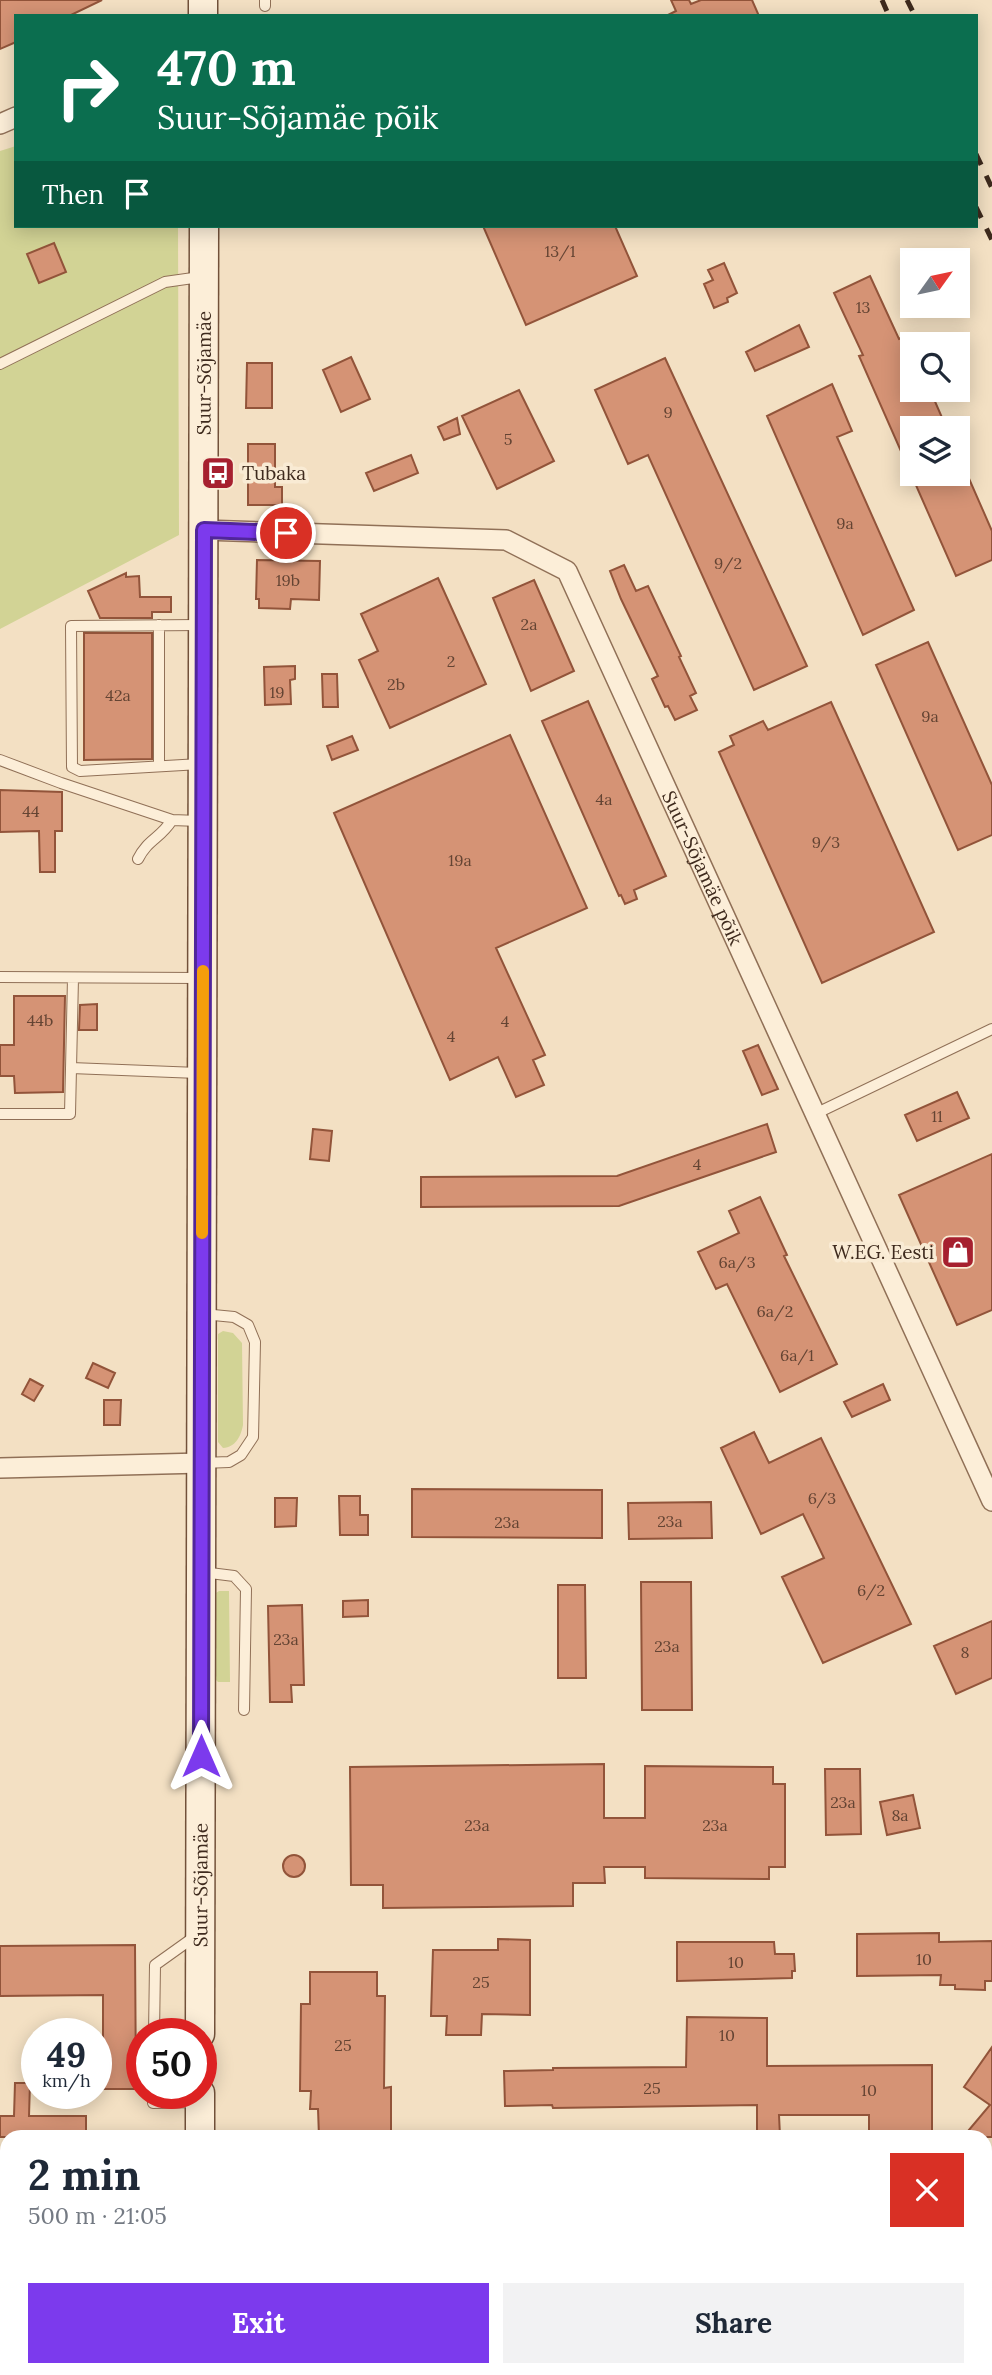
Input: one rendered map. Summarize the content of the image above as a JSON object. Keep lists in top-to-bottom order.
{
  "streets": {
    "main road": ["Suur-Sõjamäe"],
    "street": ["Suur-Sõjamäe põik"]
  },
  "crossings": [
    ["Suur-Sõjamäe", "Suur-Sõjamäe põik"]
  ],
  "places": {
    "bus stop": ["Tubaka"],
    "shop": ["W.EG. Eesti"]
  },
  "house_numbers": [
    "13/1",
    "13",
    "9",
    "5",
    "9a",
    "9/2",
    "19b",
    "2a",
    "2",
    "2b",
    "19",
    "42a",
    "9a",
    "4a",
    "44",
    "9/3",
    "19a",
    "44b",
    "4",
    "4",
    "11",
    "4",
    "6a/3",
    "6a/2",
    "6a/1",
    "6/3",
    "23a",
    "23a",
    "6/2",
    "23a",
    "23a",
    "8",
    "23a",
    "8a",
    "23a",
    "23a",
    "10",
    "10",
    "25",
    "10",
    "25",
    "25",
    "10"
  ],
  "north": "top right",
  "page": {
    "turn": ["470 m", "Suur-Sõjamäe põik"],
    "then": "Then",
    "speed": "49 km/h",
    "limit": "50",
    "heading": ["2 min", "500 m · 21:05"],
    "buttons": ["Exit", "Share"]
  }
}
